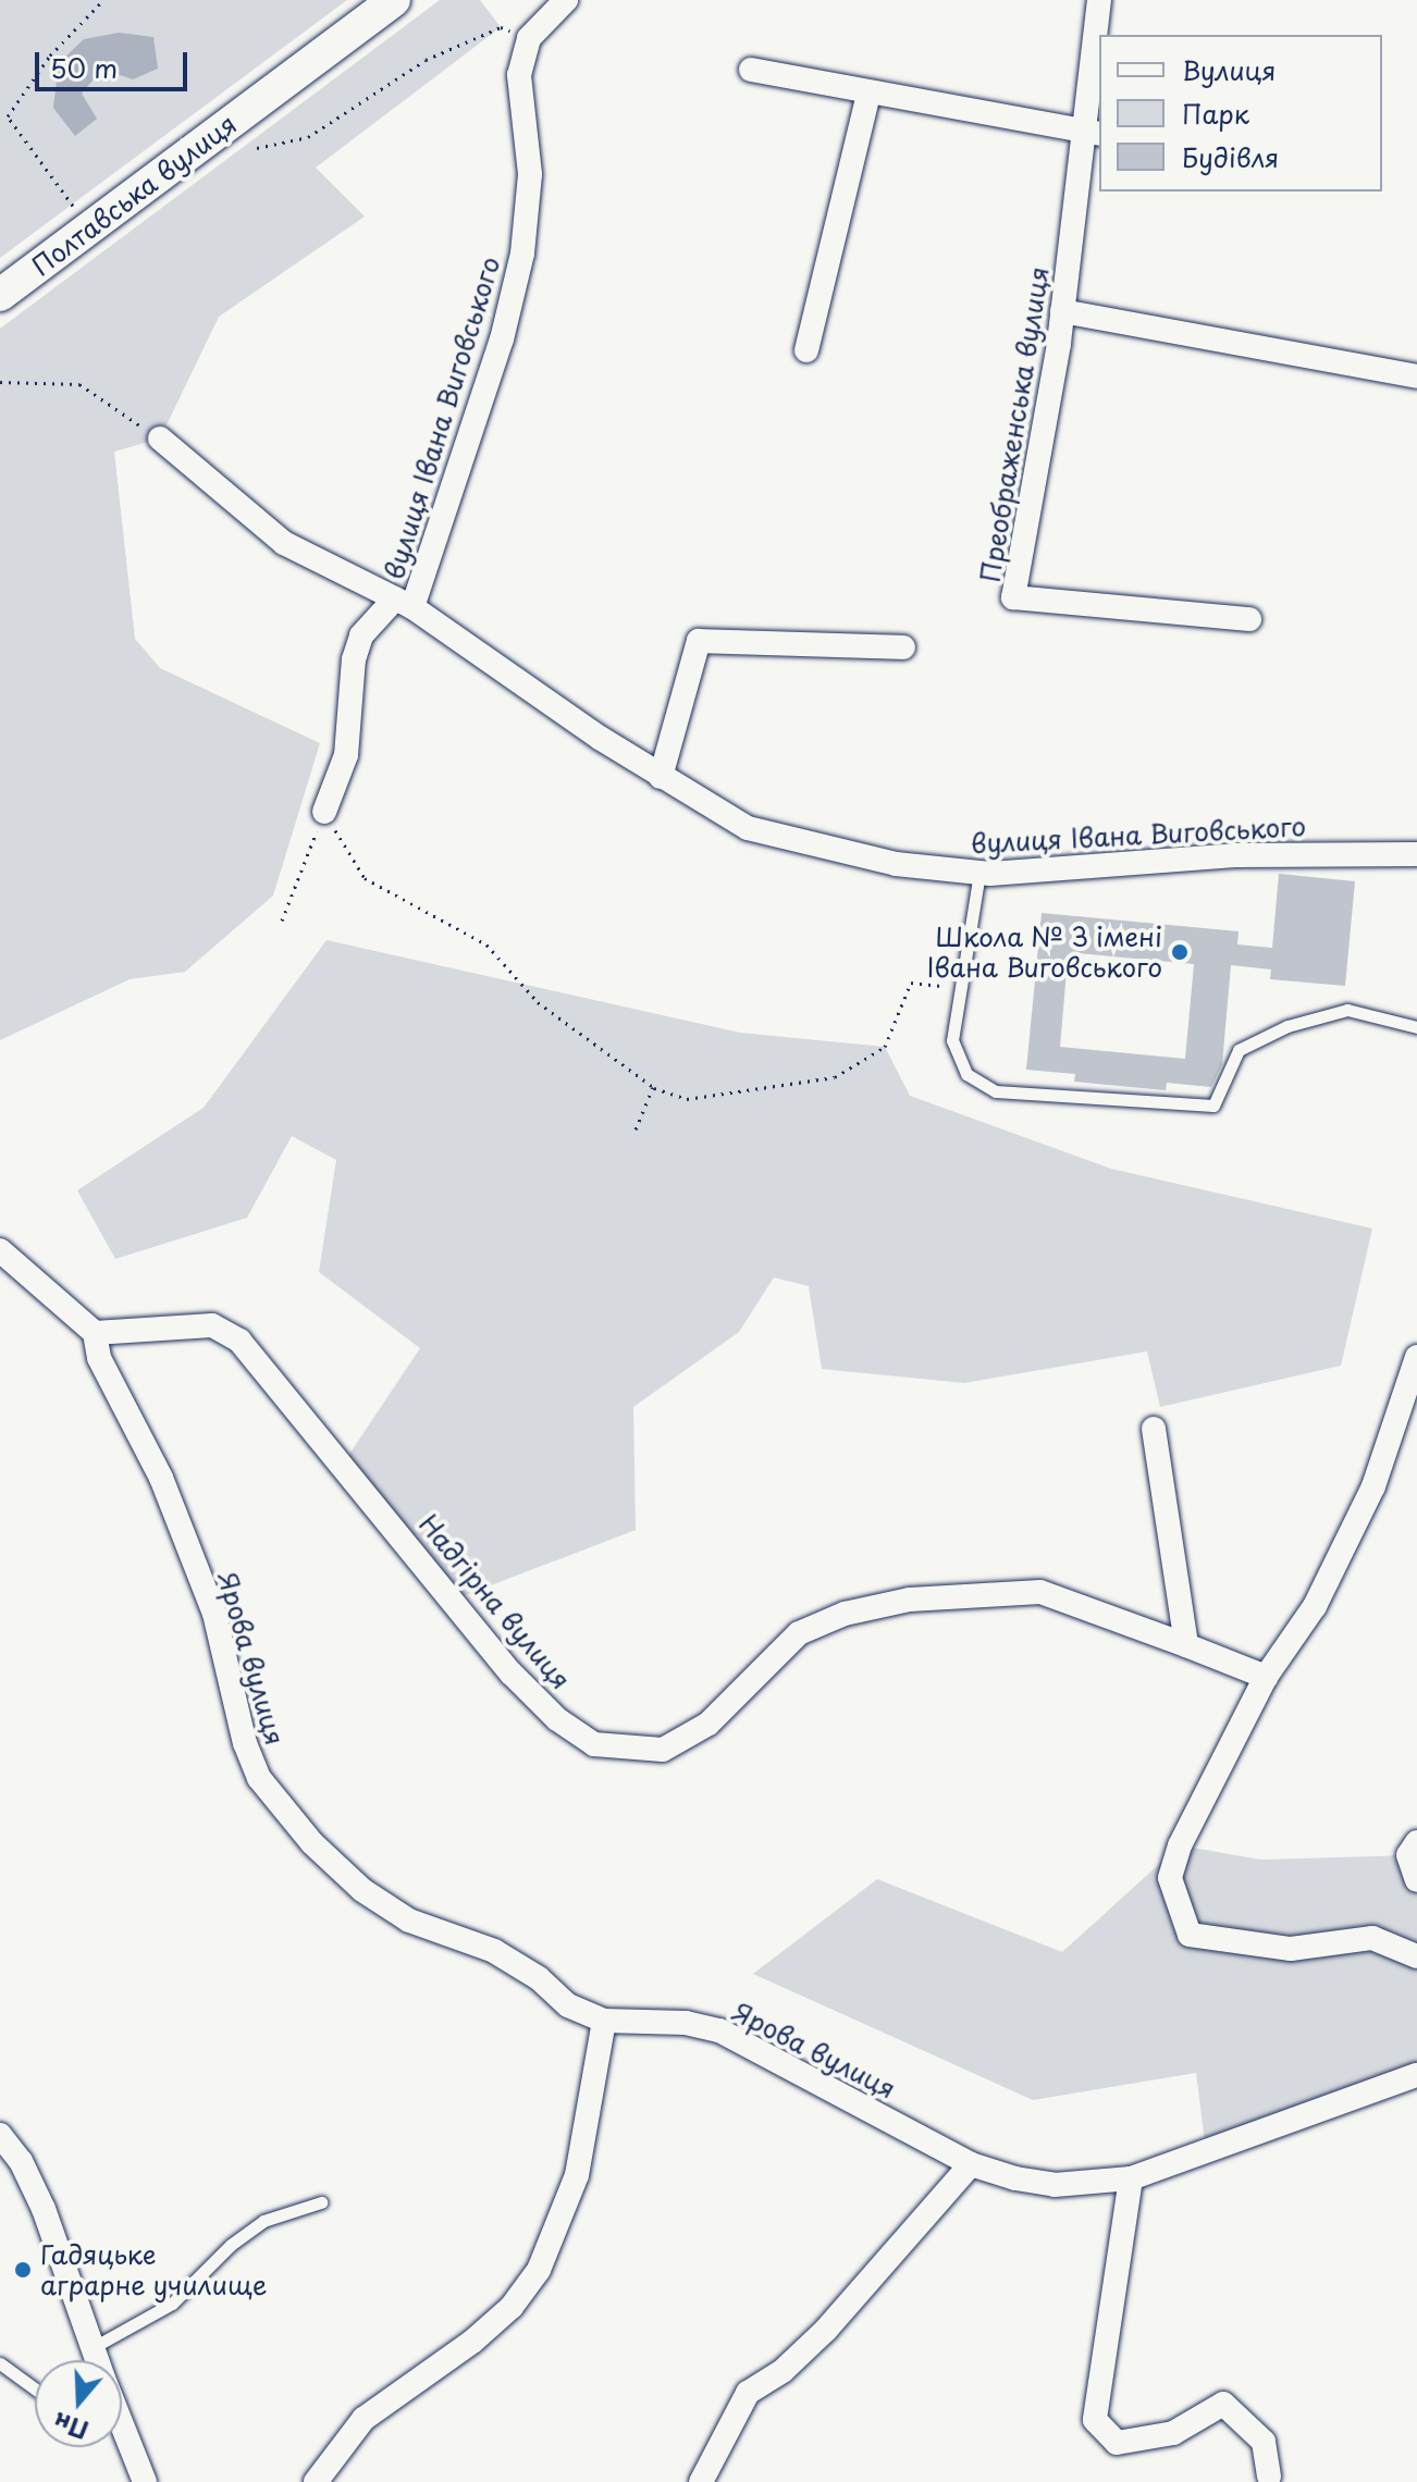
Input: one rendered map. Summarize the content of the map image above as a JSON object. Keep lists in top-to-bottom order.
{
  "streets": {
    "main road": ["Полтавська вулиця"],
    "street": [
      "вулиця Івана Виговського",
      "Преображенська вулиця",
      "Надгірна вулиця",
      "Ярова вулиця"
    ]
  },
  "crossings": [
    ["Надгірна вулиця", "Ярова вулиця"]
  ],
  "places": ["Школа № 3 імені Івана Виговського", "Гадяцьке аграрне училище"],
  "legend": ["Вулиця", "Парк", "Будівля"],
  "scale_bar": "50 m",
  "north": "bottom"
}
